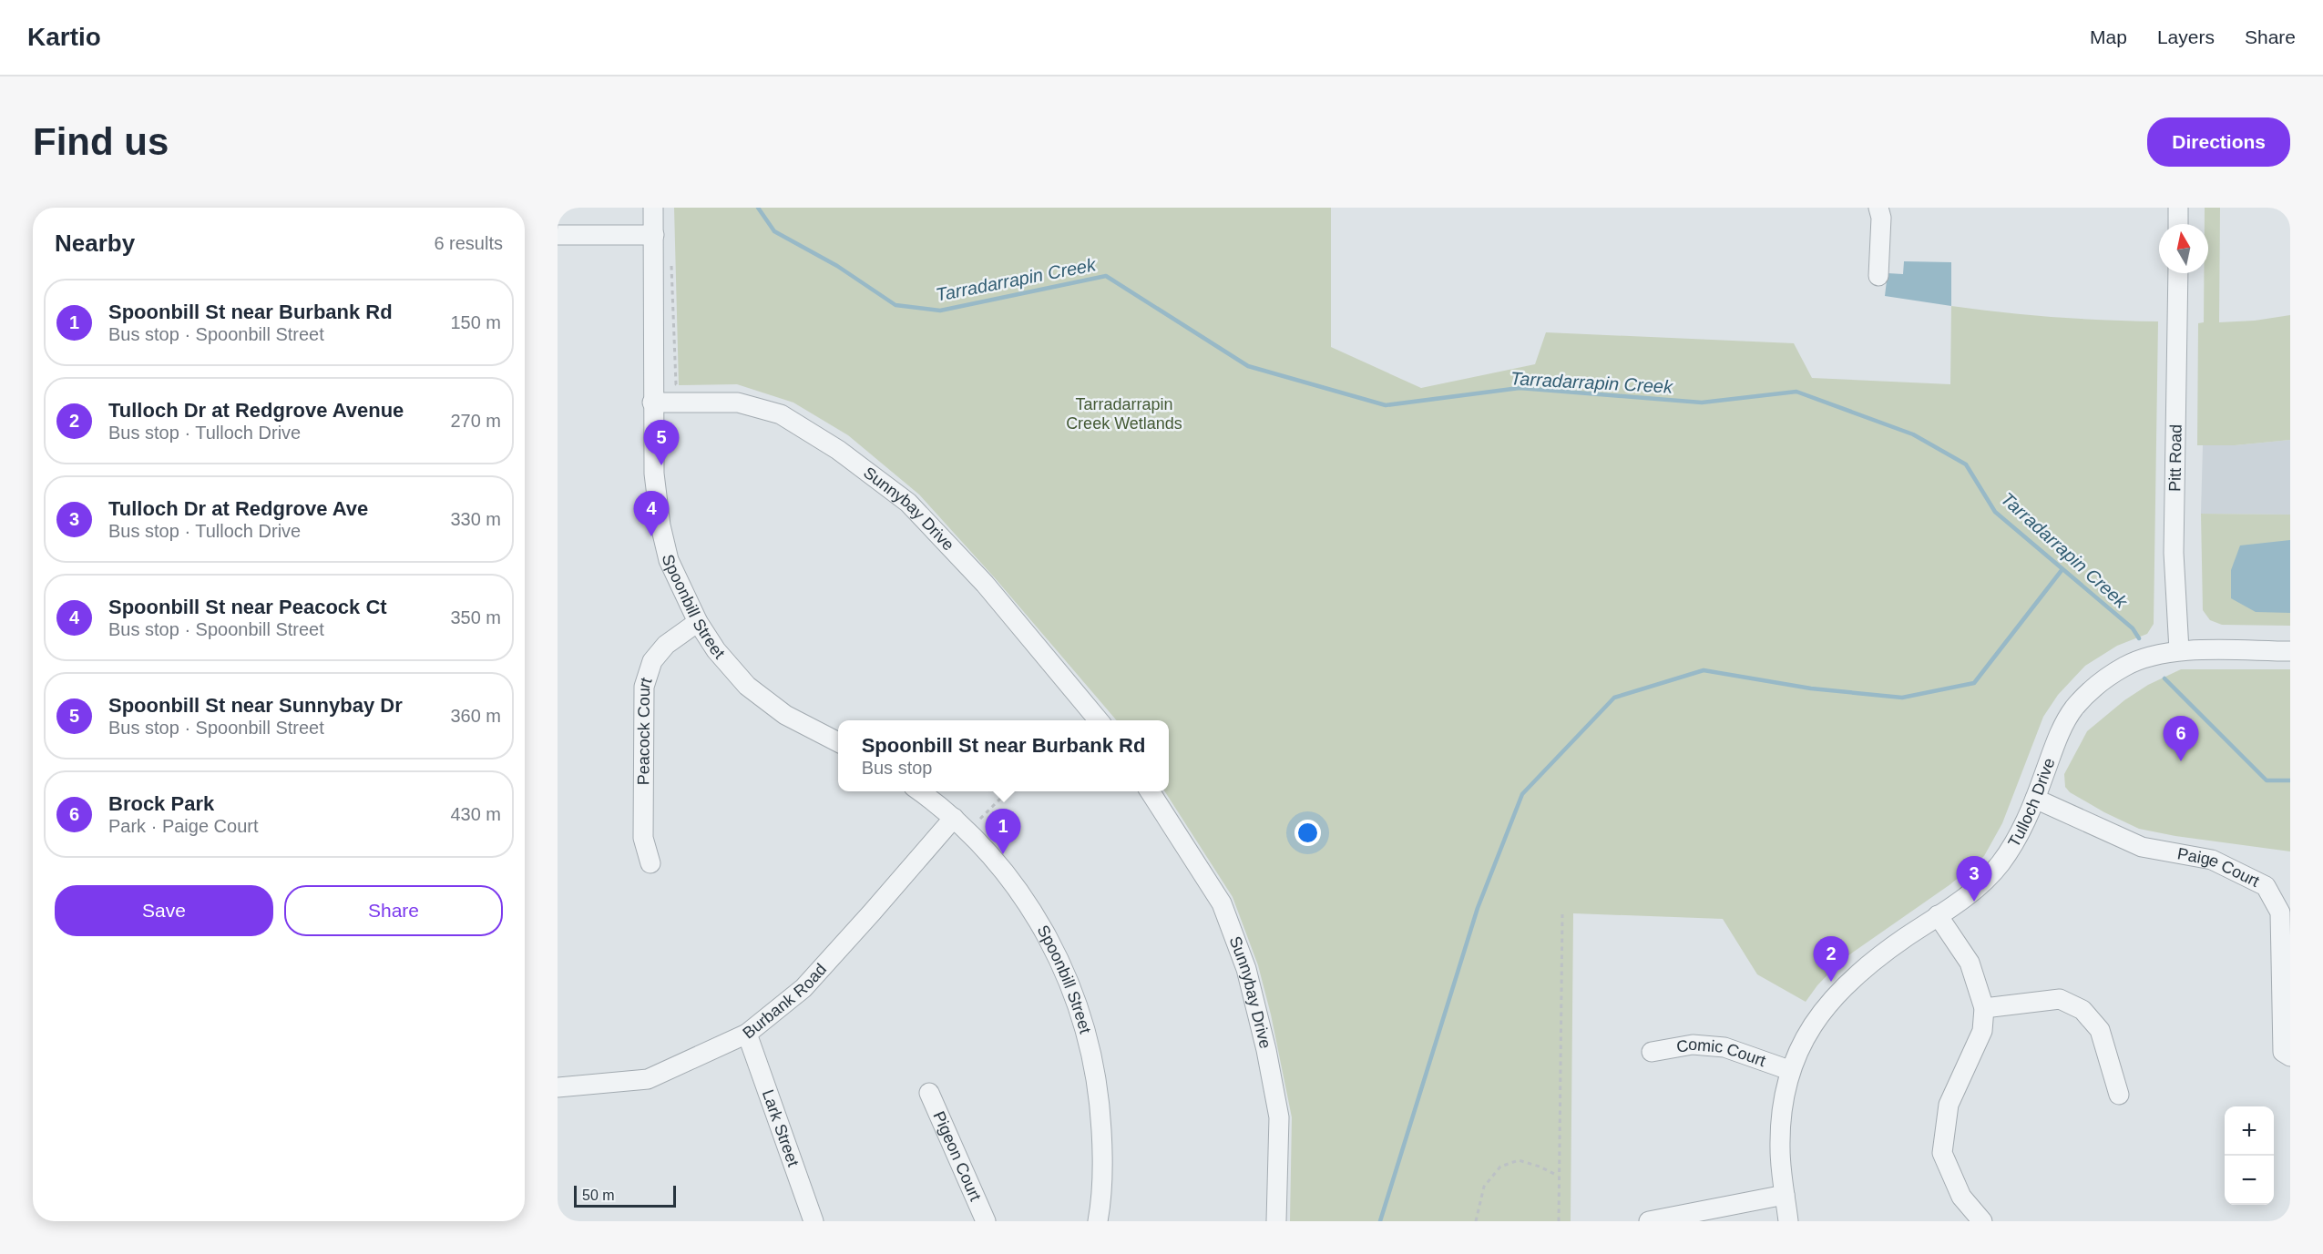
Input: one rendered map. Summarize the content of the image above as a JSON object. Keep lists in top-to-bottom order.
{
  "streets": {
    "street": [
      "Pitt Road",
      "Sunnybay Drive",
      "Spoonbill Street",
      "Peacock Court",
      "Tulloch Drive",
      "Paige Court",
      "Burbank Road",
      "Comic Court",
      "Lark Street",
      "Pigeon Court"
    ]
  },
  "crossings": [
    ["Pitt Road", "Tulloch Drive"],
    ["Sunnybay Drive", "Spoonbill Street"],
    ["Spoonbill Street", "Peacock Court"],
    ["Spoonbill Street", "Burbank Road"],
    ["Tulloch Drive", "Paige Court"],
    ["Tulloch Drive", "Comic Court"],
    ["Burbank Road", "Lark Street"]
  ],
  "water": ["Tarradarrapin Creek"],
  "parks": ["Tarradarrapin Creek Wetlands"],
  "scale_bar": "50 m",
  "north": "top",
  "page": {
    "header": "Kartio",
    "nav": ["Map", "Layers", "Share"],
    "buttons": [
      "Directions",
      ["Save", "Share"]
    ],
    "title": "Find us",
    "heading": ["Nearby", "6 results"],
    "list": [
      {
        "mark": "1",
        "name": "Spoonbill St near Burbank Rd",
        "note": "Bus stop · Spoonbill Street",
        "value": "150 m"
      },
      {
        "mark": "2",
        "name": "Tulloch Dr at Redgrove Avenue",
        "note": "Bus stop · Tulloch Drive",
        "value": "270 m"
      },
      {
        "mark": "3",
        "name": "Tulloch Dr at Redgrove Ave",
        "note": "Bus stop · Tulloch Drive",
        "value": "330 m"
      },
      {
        "mark": "4",
        "name": "Spoonbill St near Peacock Ct",
        "note": "Bus stop · Spoonbill Street",
        "value": "350 m"
      },
      {
        "mark": "5",
        "name": "Spoonbill St near Sunnybay Dr",
        "note": "Bus stop · Spoonbill Street",
        "value": "360 m"
      },
      {
        "mark": "6",
        "name": "Brock Park",
        "note": "Park · Paige Court",
        "value": "430 m"
      }
    ],
    "pins": [
      "5",
      "4",
      "6",
      "1",
      "3",
      "2"
    ],
    "popup": ["Spoonbill St near Burbank Rd", "Bus stop"],
    "map_buttons": ["+", "−"],
    "scale": "50 m"
  }
}
